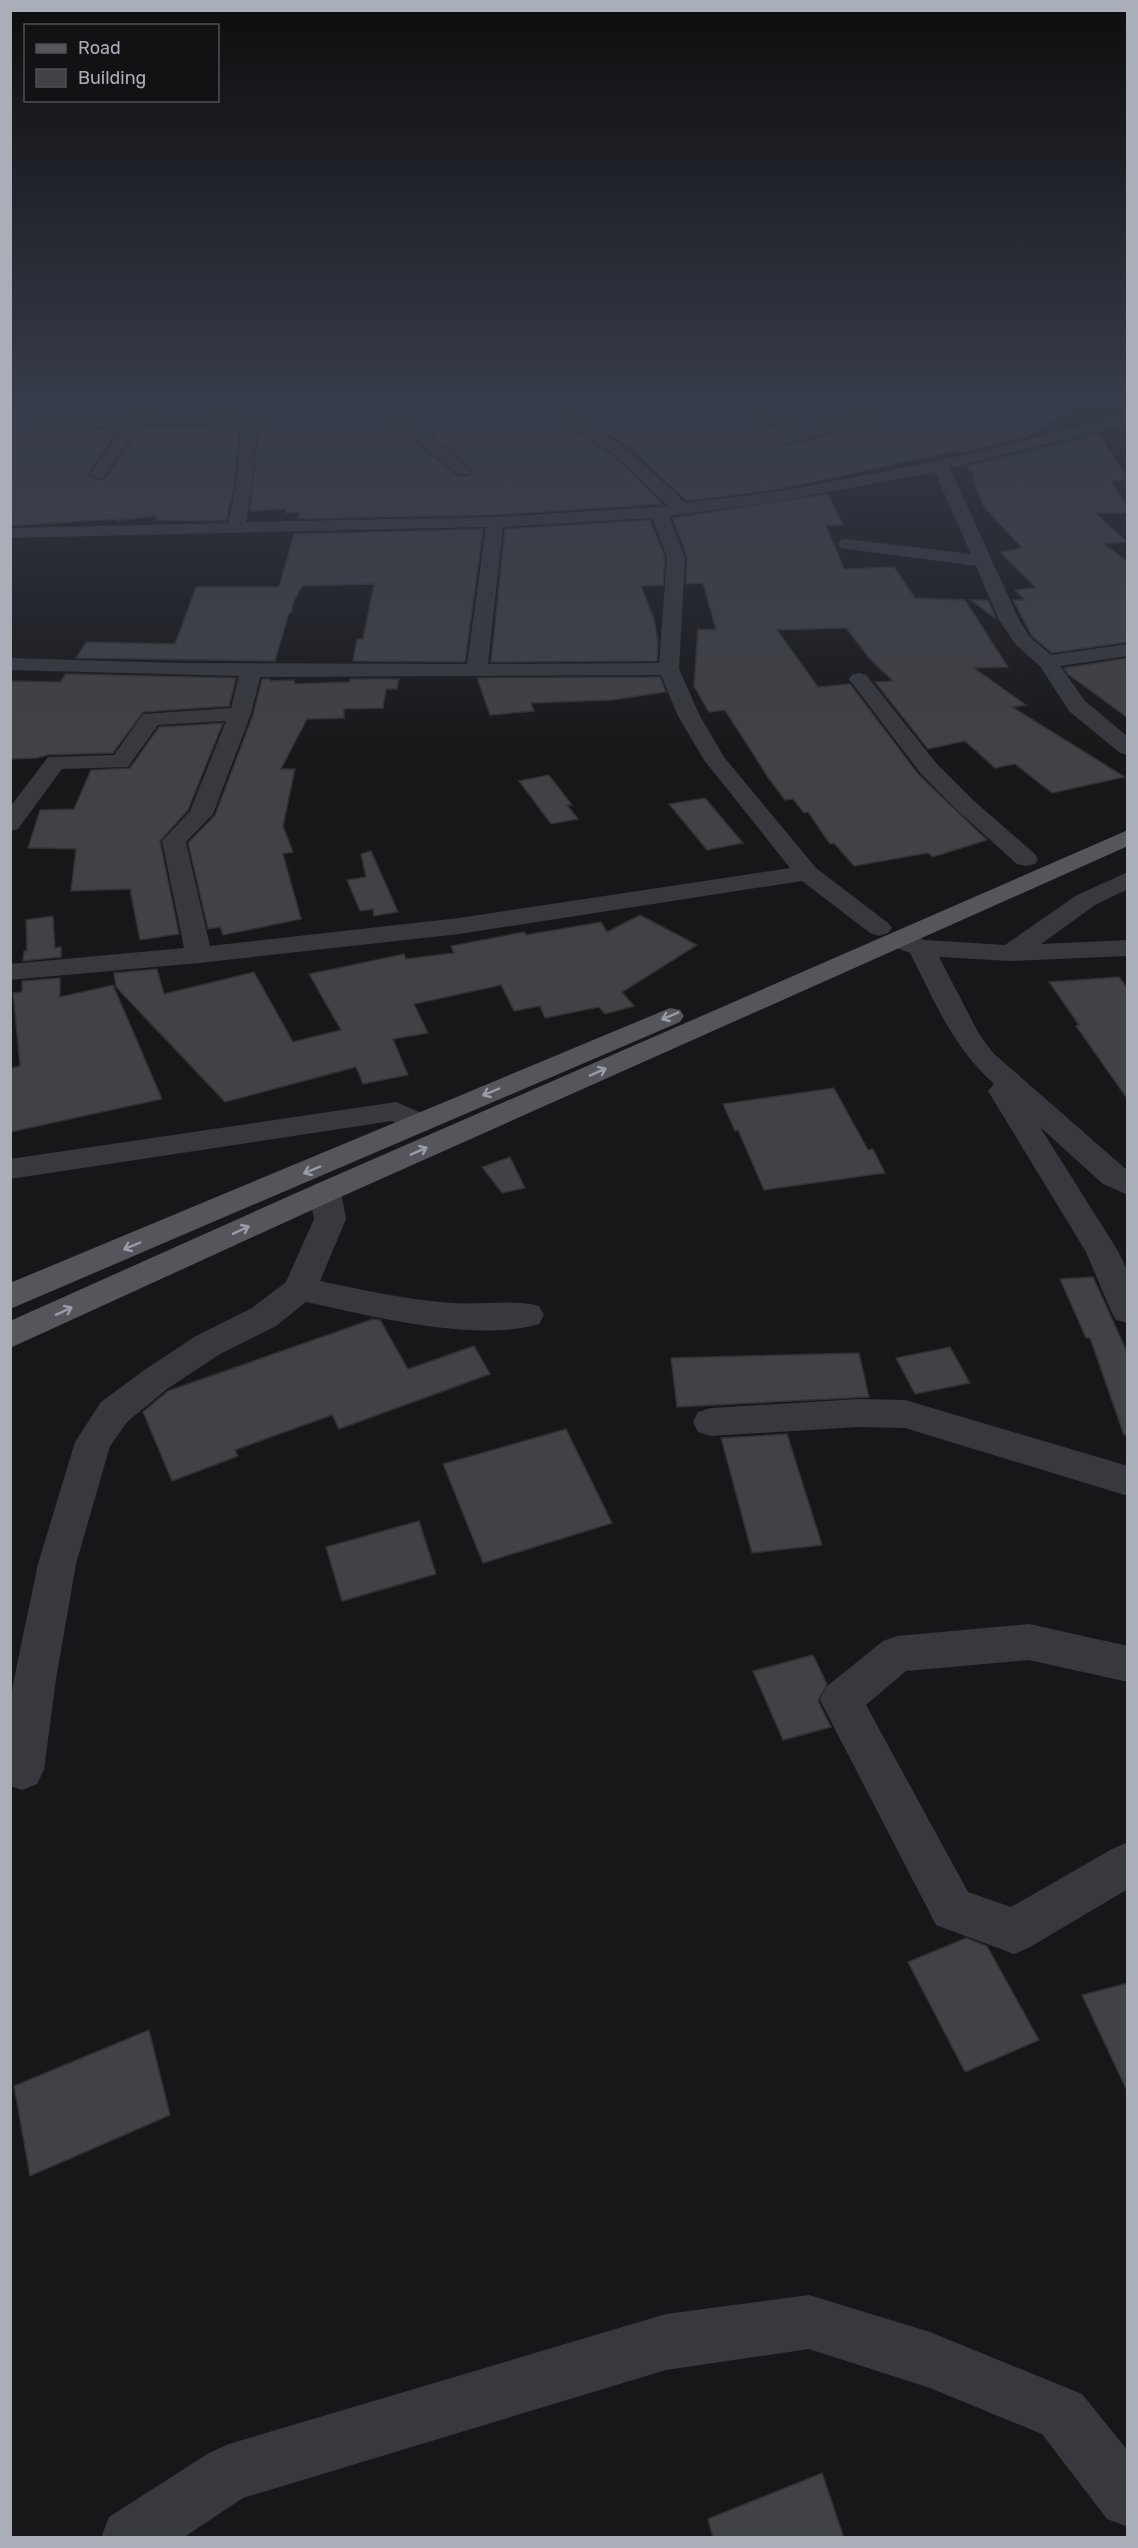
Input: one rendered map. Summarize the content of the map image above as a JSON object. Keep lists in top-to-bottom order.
{
  "legend": ["Road", "Building"]
}
